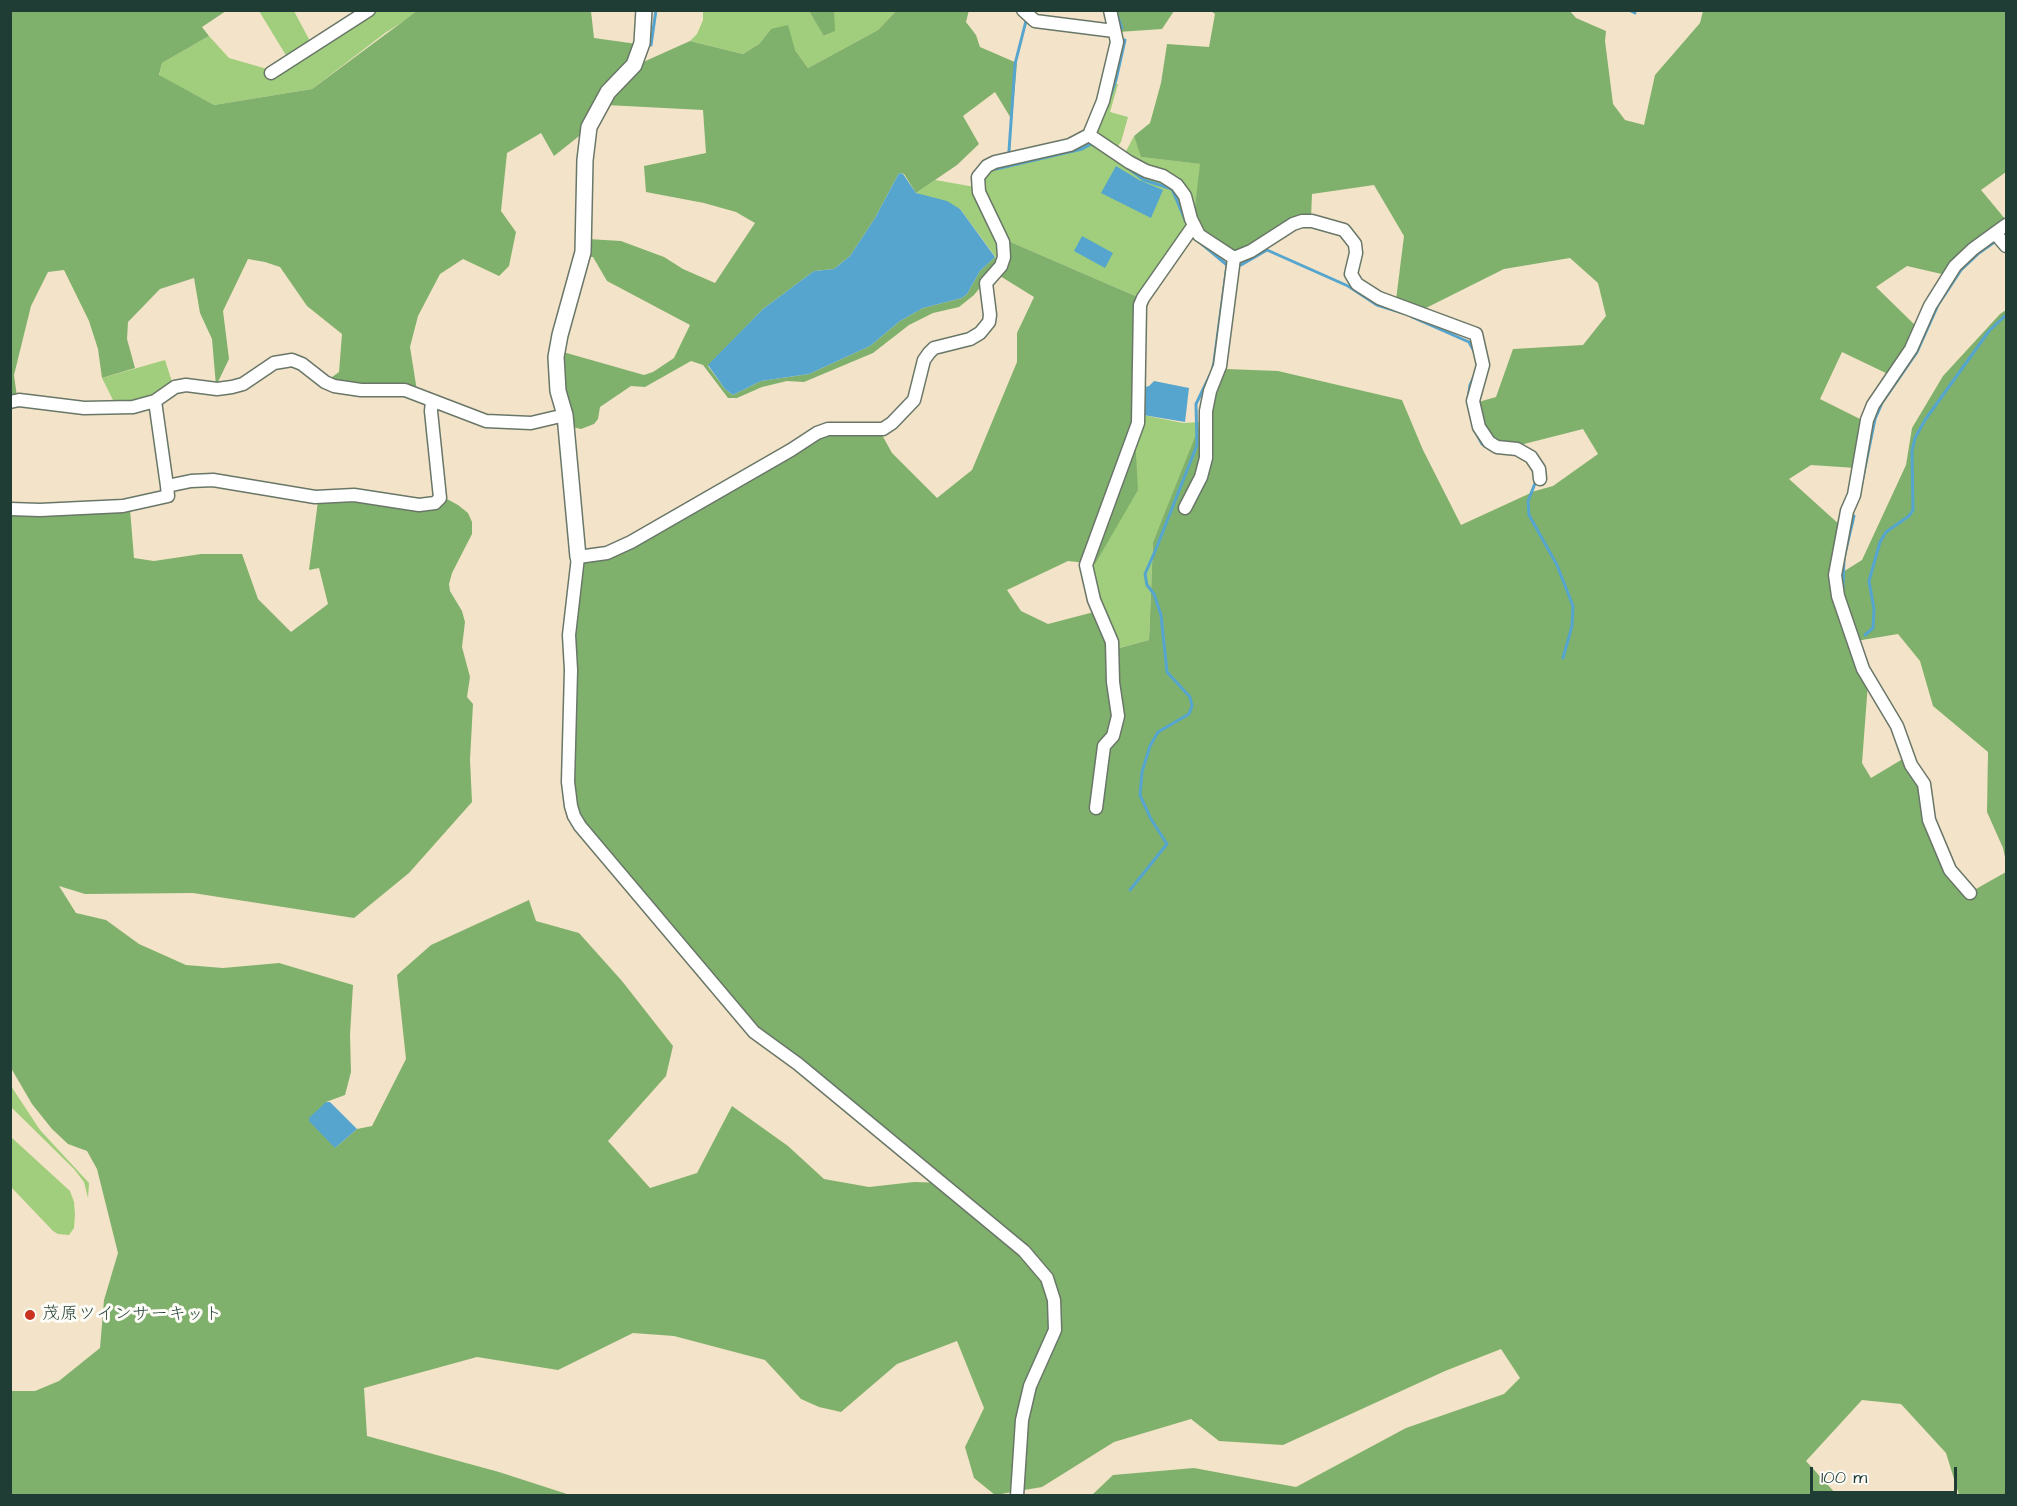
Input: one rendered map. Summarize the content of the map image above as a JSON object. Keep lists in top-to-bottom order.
{
  "places": ["茂原ツインサーキット"],
  "scale_bar": "100 m"
}
